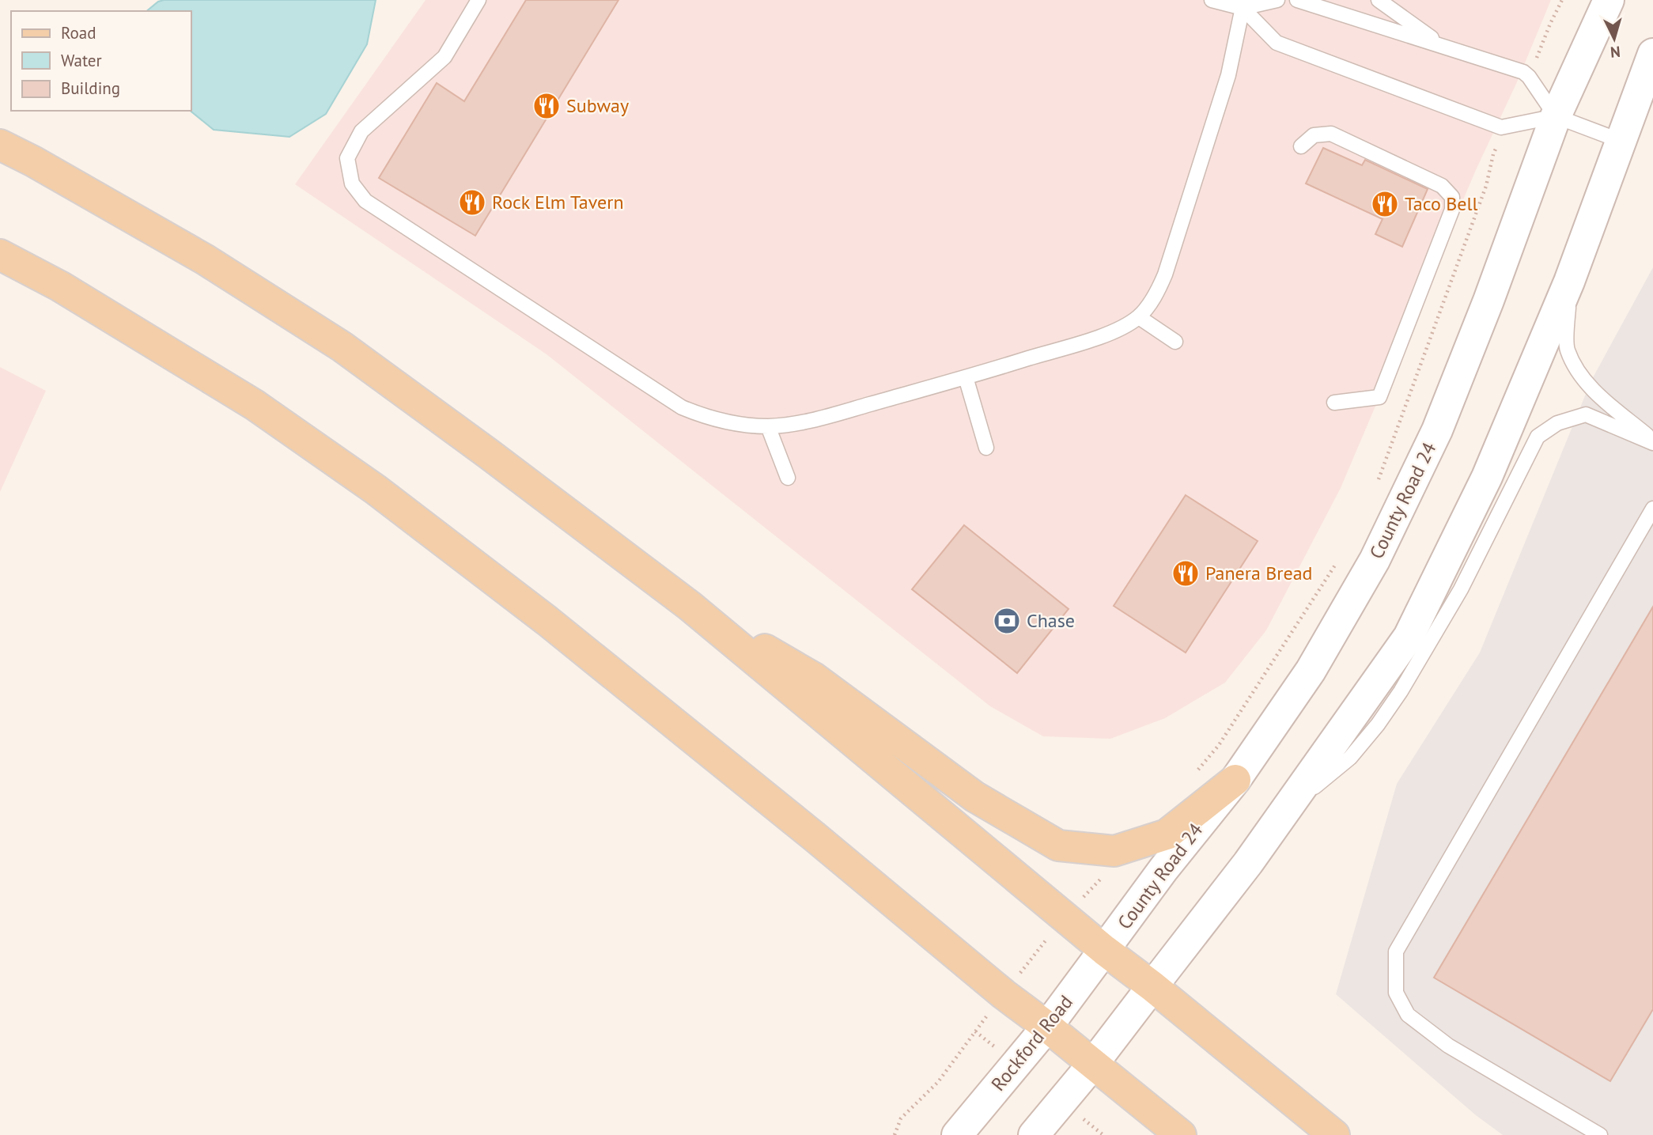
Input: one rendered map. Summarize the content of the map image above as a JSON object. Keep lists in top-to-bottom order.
{
  "streets": {
    "street": ["County Road 24", "Rockford Road"]
  },
  "crossings": [
    ["County Road 24", "Rockford Road"]
  ],
  "places": {
    "restaurant": [
      "Subway",
      "Rock Elm Tavern",
      "Taco Bell",
      "Panera Bread"
    ],
    "bank": ["Chase"]
  },
  "legend": ["Road", "Water", "Building"],
  "north": "bottom"
}
